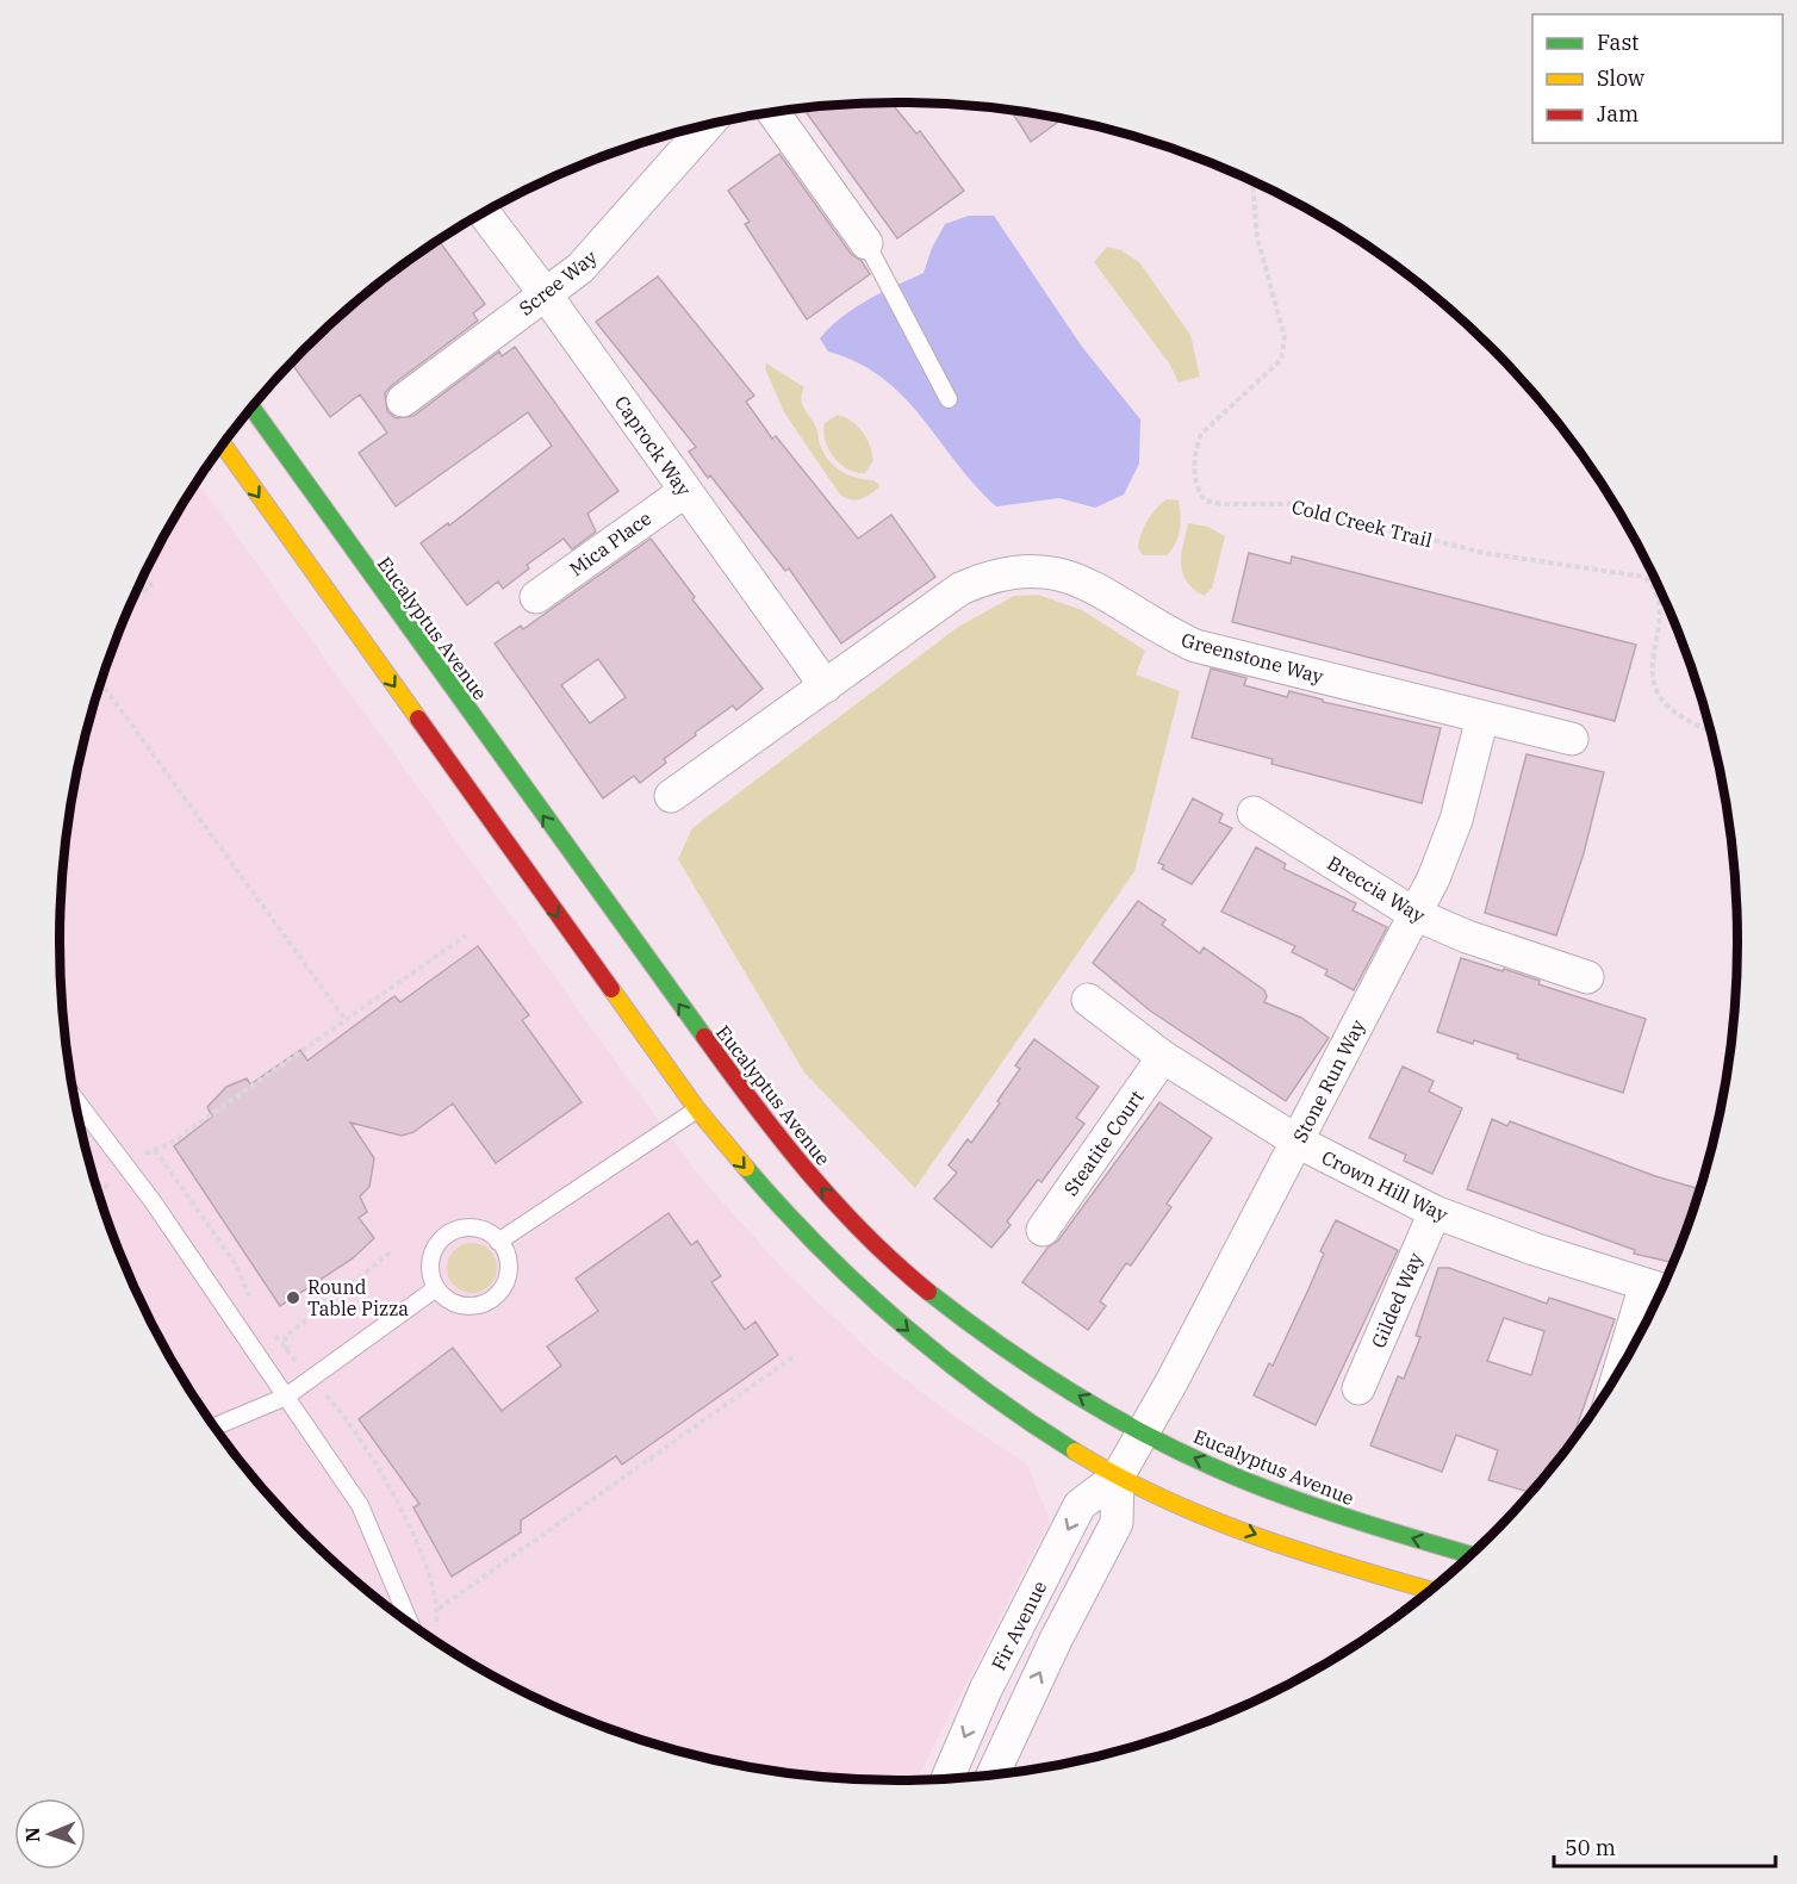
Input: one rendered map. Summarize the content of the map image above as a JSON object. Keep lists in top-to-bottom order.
{
  "streets": {
    "main road": ["Eucalyptus Avenue"],
    "street": [
      "Scree Way",
      "Caprock Way",
      "Mica Place",
      "Greenstone Way",
      "Breccia Way",
      "Stone Run Way",
      "Steatite Court",
      "Crown Hill Way",
      "Gilded Way",
      "Fir Avenue"
    ],
    "path": ["Cold Creek Trail"]
  },
  "crossings": [
    ["Scree Way", "Caprock Way"],
    ["Caprock Way", "Mica Place"],
    ["Caprock Way", "Greenstone Way"],
    ["Eucalyptus Avenue", "Stone Run Way"],
    ["Eucalyptus Avenue", "Fir Avenue"],
    ["Greenstone Way", "Stone Run Way"],
    ["Breccia Way", "Stone Run Way"],
    ["Stone Run Way", "Crown Hill Way"],
    ["Stone Run Way", "Fir Avenue"],
    ["Steatite Court", "Crown Hill Way"],
    ["Crown Hill Way", "Gilded Way"]
  ],
  "places": ["Round Table Pizza"],
  "legend": ["Fast", "Slow", "Jam"],
  "scale_bar": "50 m",
  "north": "left"
}
